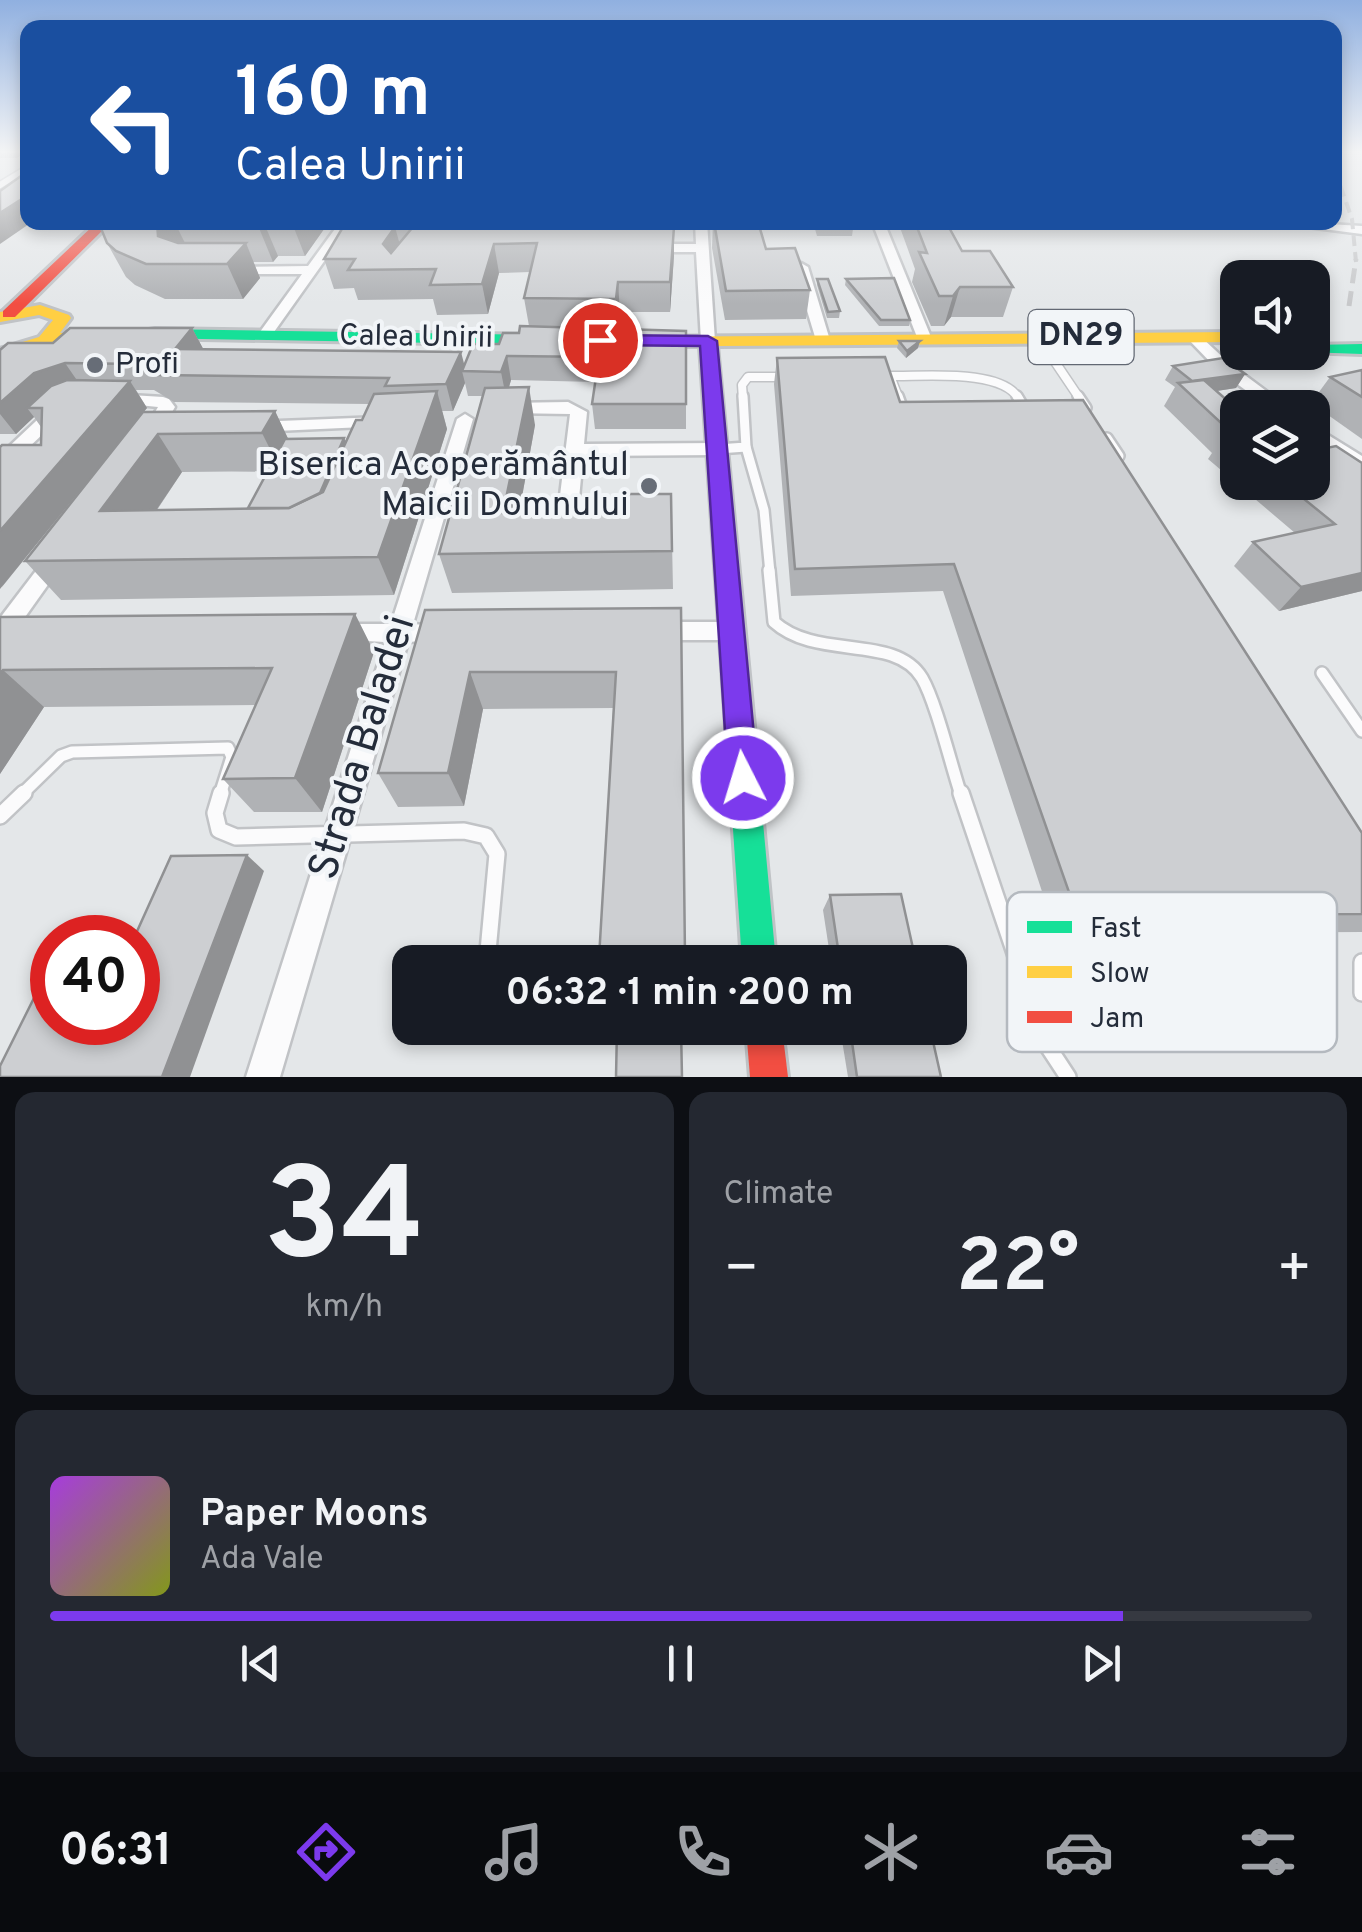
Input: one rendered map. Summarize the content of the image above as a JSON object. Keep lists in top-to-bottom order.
{
  "streets": {
    "main road": ["DN29", "Calea Unirii"],
    "street": ["Strada Baladei"]
  },
  "places": ["Profi", "Biserica Acoperământul Maicii Domnului"],
  "legend": ["Fast", "Slow", "Jam"],
  "page": {
    "turn": ["160 m", "Calea Unirii"],
    "limit": "40",
    "trip": "06:32 · 1 min · 200 m",
    "tile": [
      ["34", "km/h"],
      "Climate"
    ],
    "heat": ["−", "22°", "+"],
    "song": ["Paper Moons", "Ada Vale"],
    "tabs": "06:31"
  }
}
